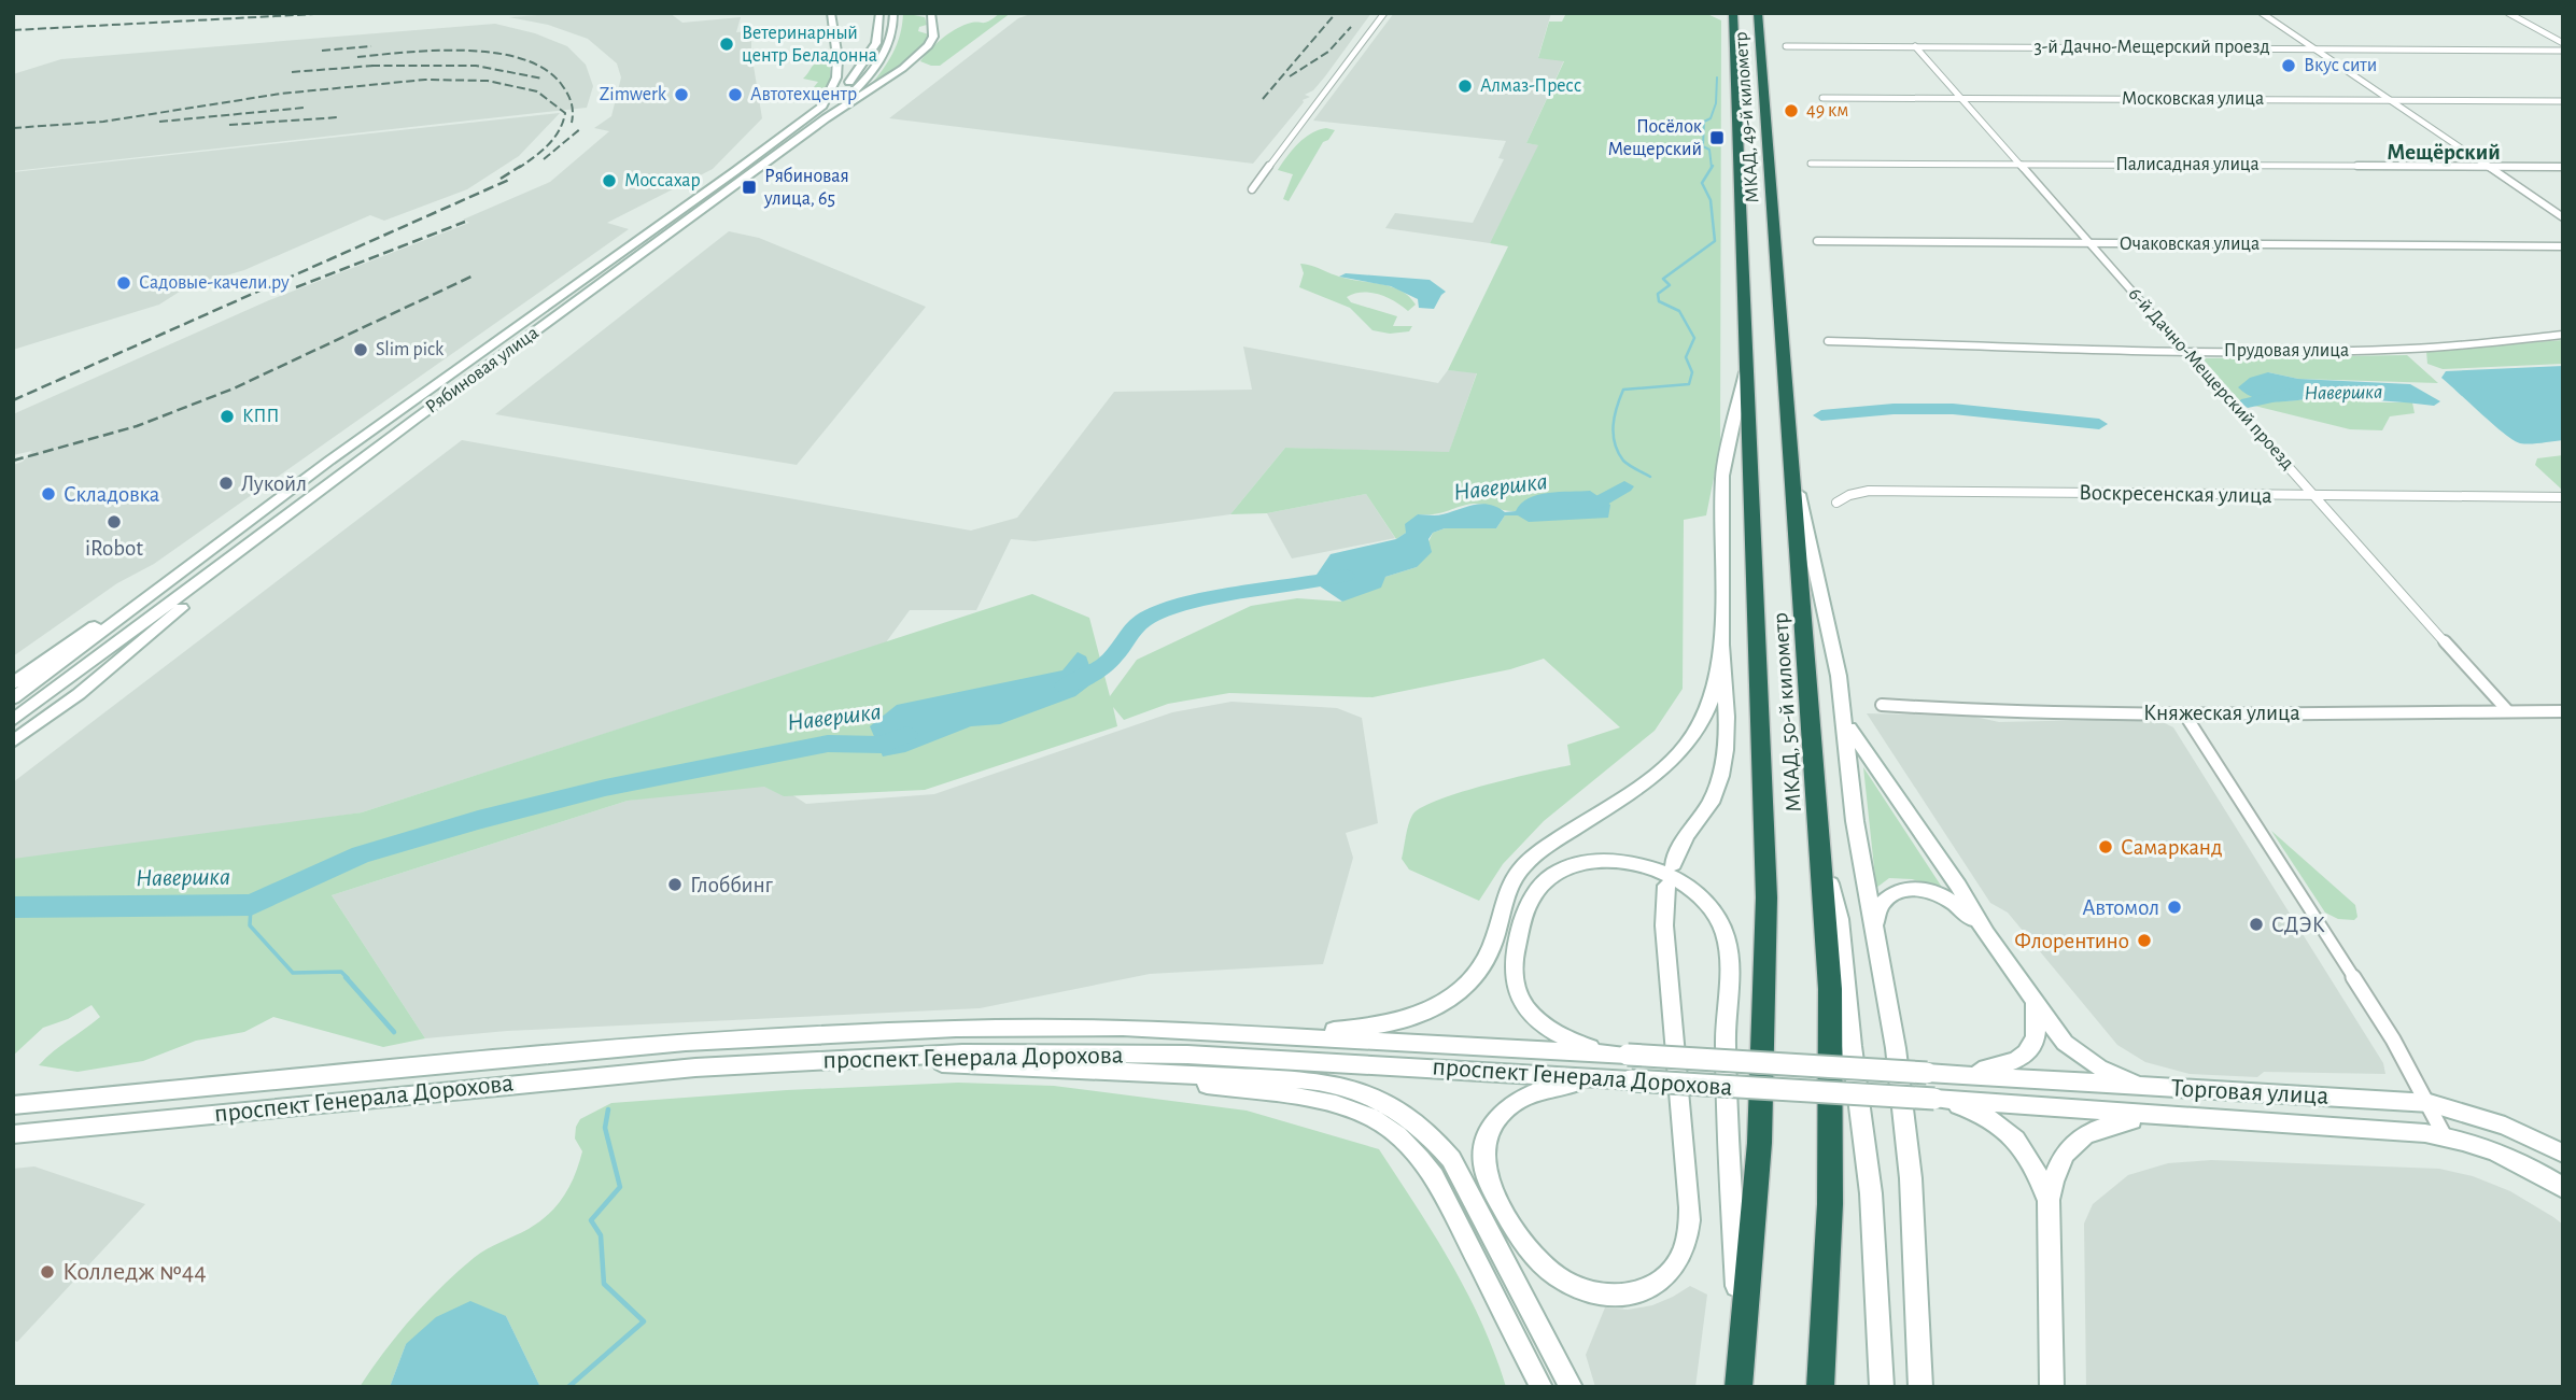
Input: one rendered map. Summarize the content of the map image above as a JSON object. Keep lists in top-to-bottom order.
{
  "streets": {
    "highway": ["МКАД, 49-й километр", "МКАД, 50-й километр"],
    "main road": ["Рябиновая улица", "проспект Генерала Дорохова", "Торговая улица"],
    "street": [
      "3-й Дачно-Мещерский проезд",
      "Московская улица",
      "Палисадная улица",
      "Очаковская улица",
      "Прудовая улица",
      "6-й Дачно-Мещерский проезд",
      "Воскресенская улица",
      "Княжеская улица"
    ]
  },
  "crossings": [
    ["3-й Дачно-Мещерский проезд", "6-й Дачно-Мещерский проезд"],
    ["Московская улица", "6-й Дачно-Мещерский проезд"],
    ["МКАД, 49-й километр", "МКАД, 50-й километр"],
    ["Палисадная улица", "6-й Дачно-Мещерский проезд"],
    ["Очаковская улица", "6-й Дачно-Мещерский проезд"],
    ["Прудовая улица", "6-й Дачно-Мещерский проезд"],
    ["6-й Дачно-Мещерский проезд", "Воскресенская улица"],
    ["6-й Дачно-Мещерский проезд", "Княжеская улица"],
    ["проспект Генерала Дорохова", "Торговая улица"]
  ],
  "districts": ["Мещёрский"],
  "water": ["Навершка"],
  "places": {
    "other": [
      "Ветеринарный центр Беладонна",
      "Вкус сити",
      "Алмаз-Пресс",
      "Zimwerk",
      "Автотехцентр",
      "49 км",
      "Моссахар",
      "Садовые-качели.ру",
      "Slim pick",
      "КПП",
      "Лукойл",
      "Складовка",
      "iRobot",
      "Самарканд",
      "Глоббинг",
      "Автомол",
      "СДЭК",
      "Флорентино",
      "Колледж №44"
    ],
    "transit": ["Посёлок Мещерский", "Рябиновая улица, 65"]
  }
}
